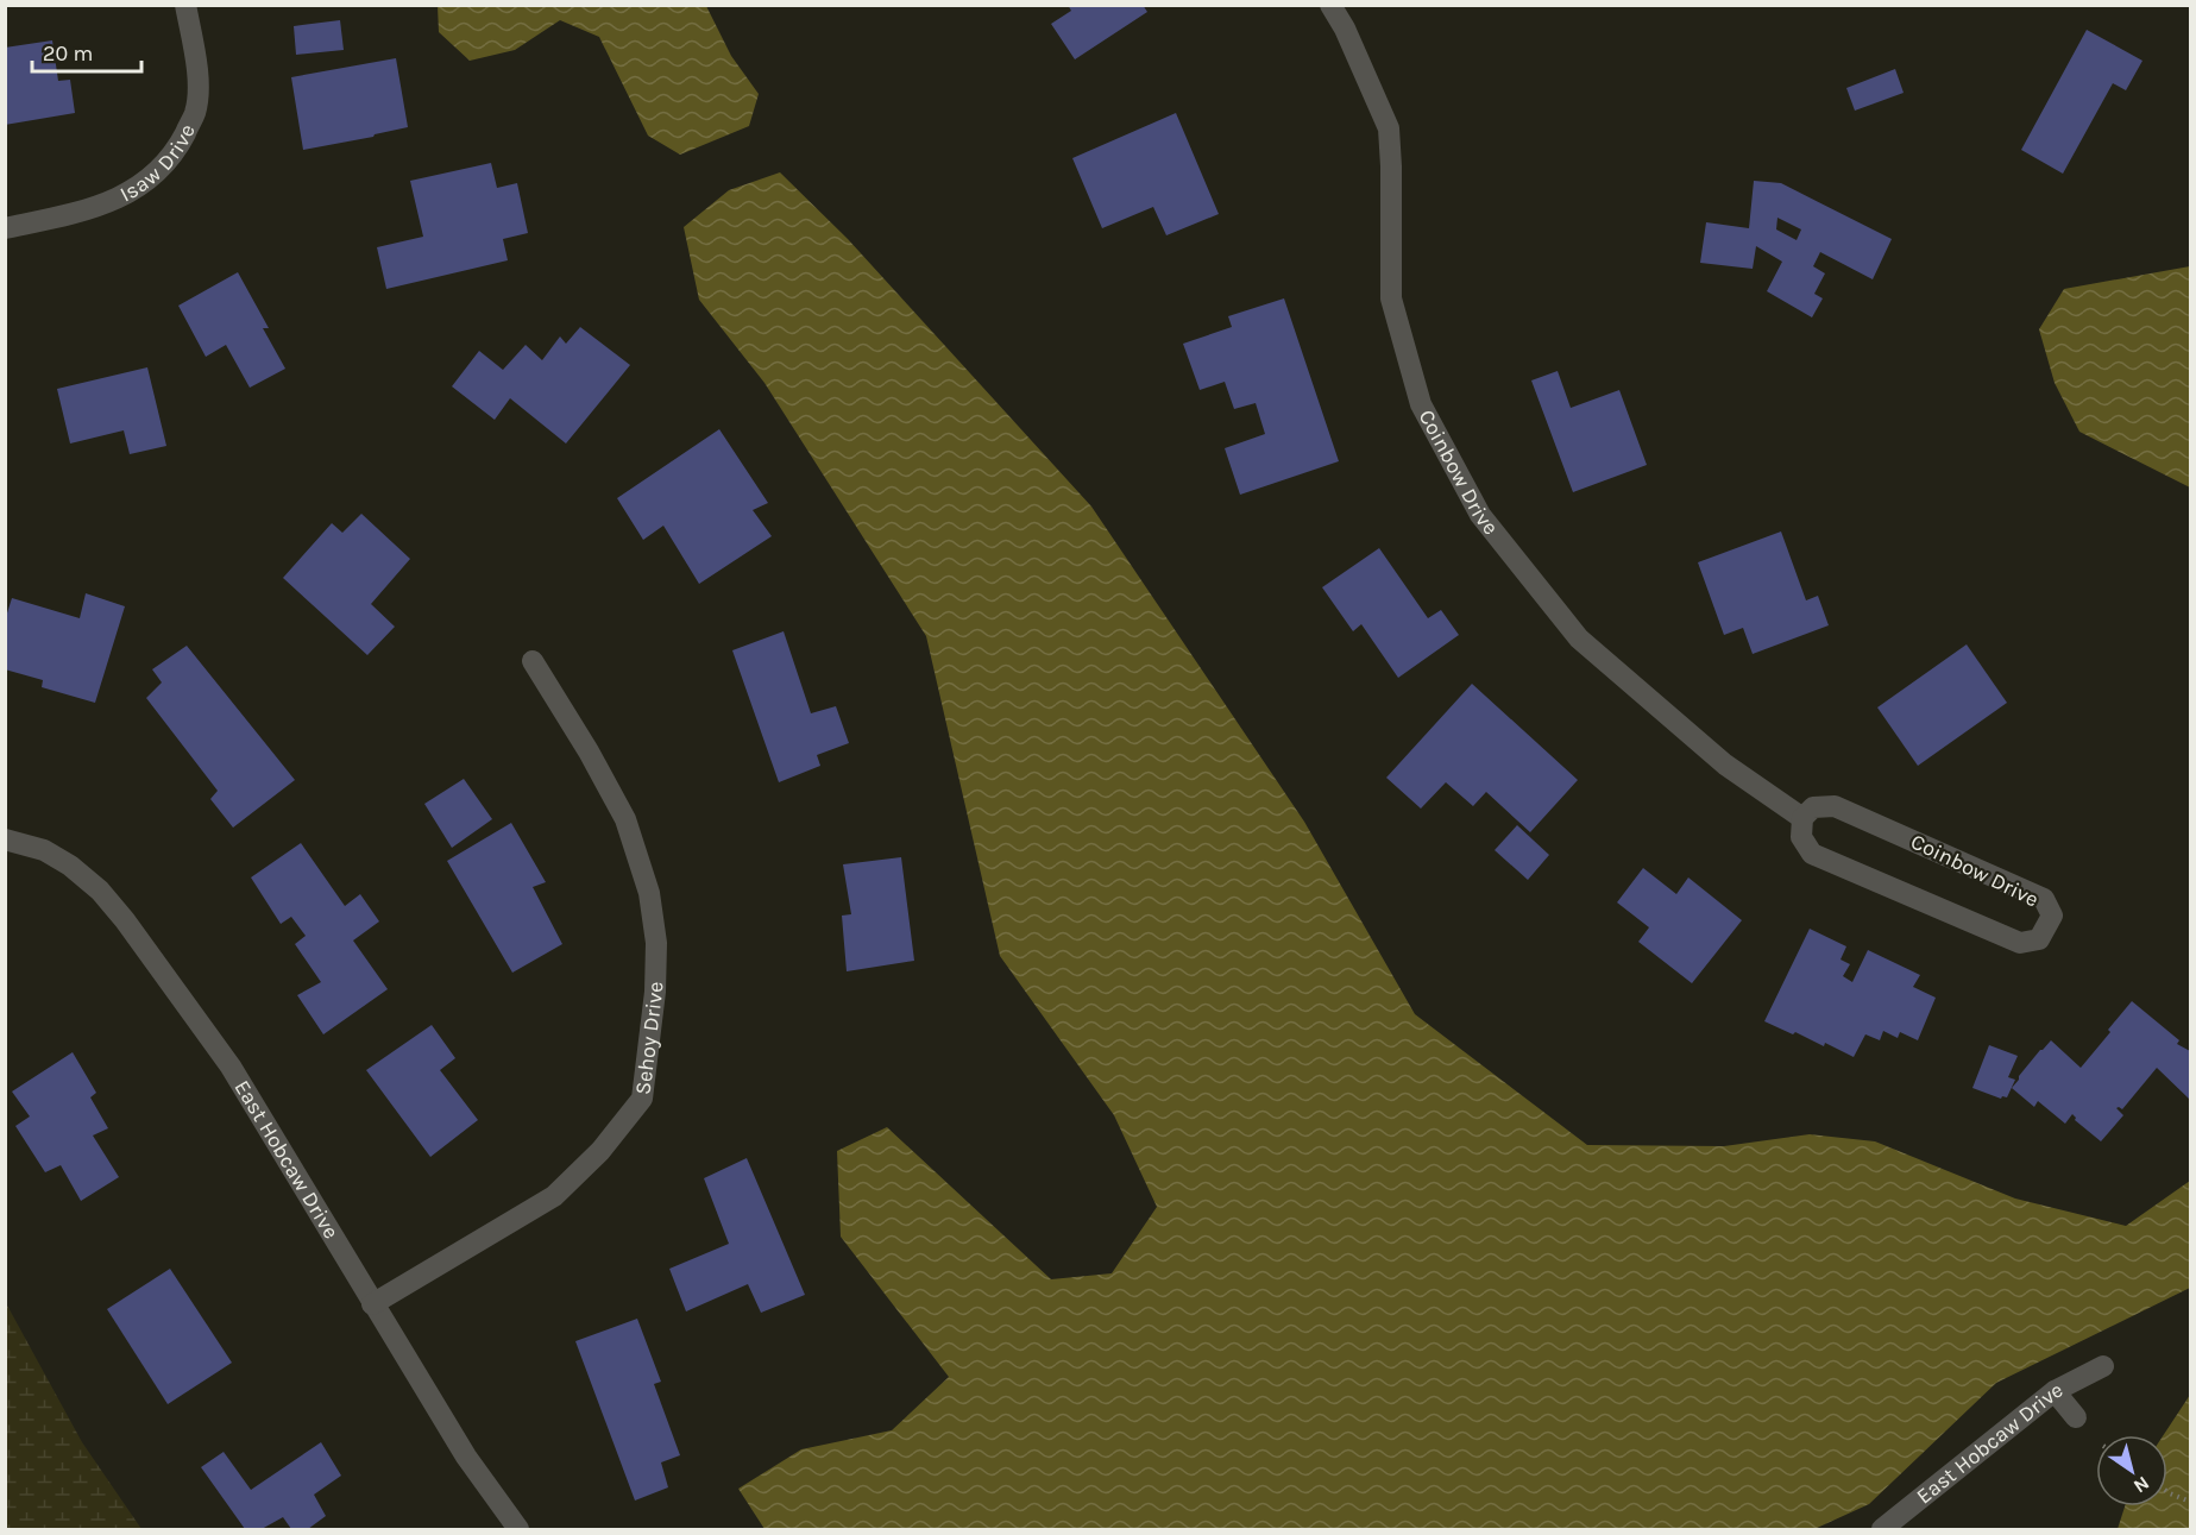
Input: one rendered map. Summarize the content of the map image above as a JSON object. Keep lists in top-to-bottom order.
{
  "streets": {
    "street": [
      "Isaw Drive",
      "Coinbow Drive",
      "Sehoy Drive",
      "East Hobcaw Drive"
    ]
  },
  "crossings": [
    ["Sehoy Drive", "East Hobcaw Drive"]
  ],
  "scale_bar": "20 m",
  "north": "bottom right"
}
